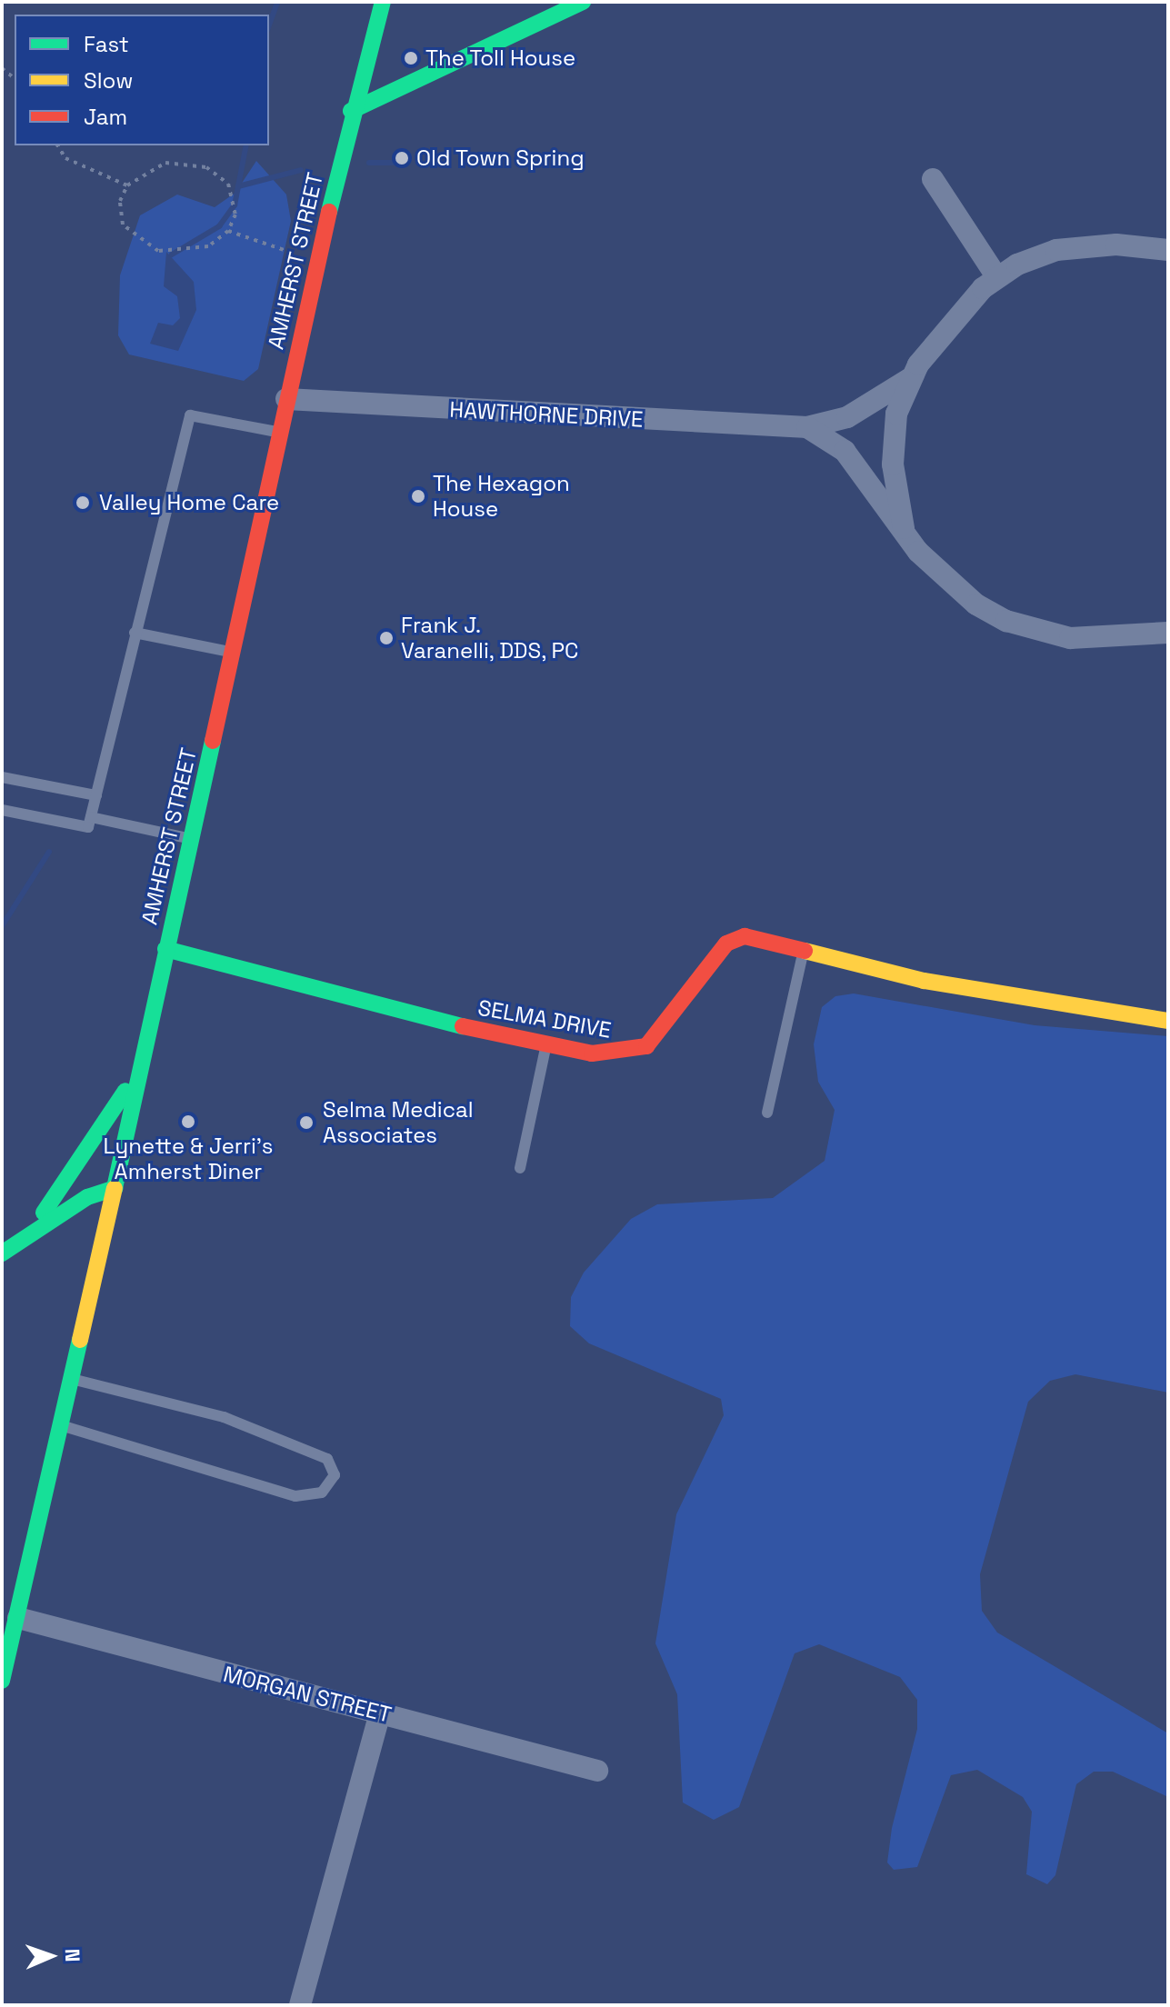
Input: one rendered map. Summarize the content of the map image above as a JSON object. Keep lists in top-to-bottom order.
{
  "streets": {
    "street": [
      "AMHERST STREET",
      "HAWTHORNE DRIVE",
      "SELMA DRIVE",
      "MORGAN STREET"
    ]
  },
  "crossings": [
    ["AMHERST STREET", "HAWTHORNE DRIVE"],
    ["AMHERST STREET", "SELMA DRIVE"],
    ["AMHERST STREET", "MORGAN STREET"]
  ],
  "places": [
    "The Toll House",
    "Old Town Spring",
    "The Hexagon House",
    "Valley Home Care",
    "Frank J. Varanelli, DDS, PC",
    "Lynette & Jerri's Amherst Diner",
    "Selma Medical Associates"
  ],
  "legend": ["Fast", "Slow", "Jam"],
  "north": "right"
}
